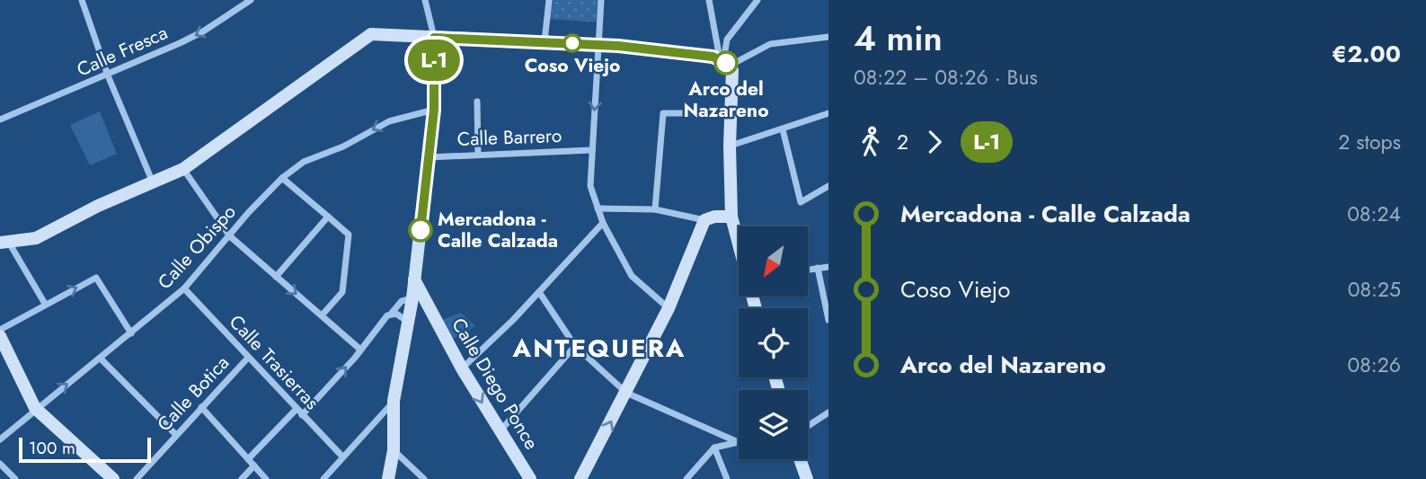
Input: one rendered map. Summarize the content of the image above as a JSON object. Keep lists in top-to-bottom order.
{
  "streets": {
    "street": [
      "Calle Fresca",
      "Calle Barrero",
      "Calle Obispo",
      "Calle Trasierras",
      "Calle Diego Ponce",
      "Calle Botica"
    ]
  },
  "crossings": [
    ["Calle Obispo", "Calle Trasierras"],
    ["Calle Trasierras", "Calle Botica"]
  ],
  "one_way": ["Calle Fresca"],
  "districts": ["ANTEQUERA"],
  "places": ["Coso Viejo", "Arco del Nazareno", "Mercadona - Calle Calzada"],
  "lines": ["bus line L-1"],
  "scale_bar": "100 m",
  "north": "bottom left",
  "page": {
    "on_map": "L-1",
    "heading": ["4 min", "08:22 – 08:26 · Bus", "€2.00"],
    "legs": ["2", "L-1", "2 stops"],
    "list": [
      {
        "name": "Mercadona - Calle Calzada",
        "value": "08:24"
      },
      {
        "name": "Coso Viejo",
        "value": "08:25"
      },
      {
        "name": "Arco del Nazareno",
        "value": "08:26"
      }
    ],
    "scale": "100 m"
  }
}
